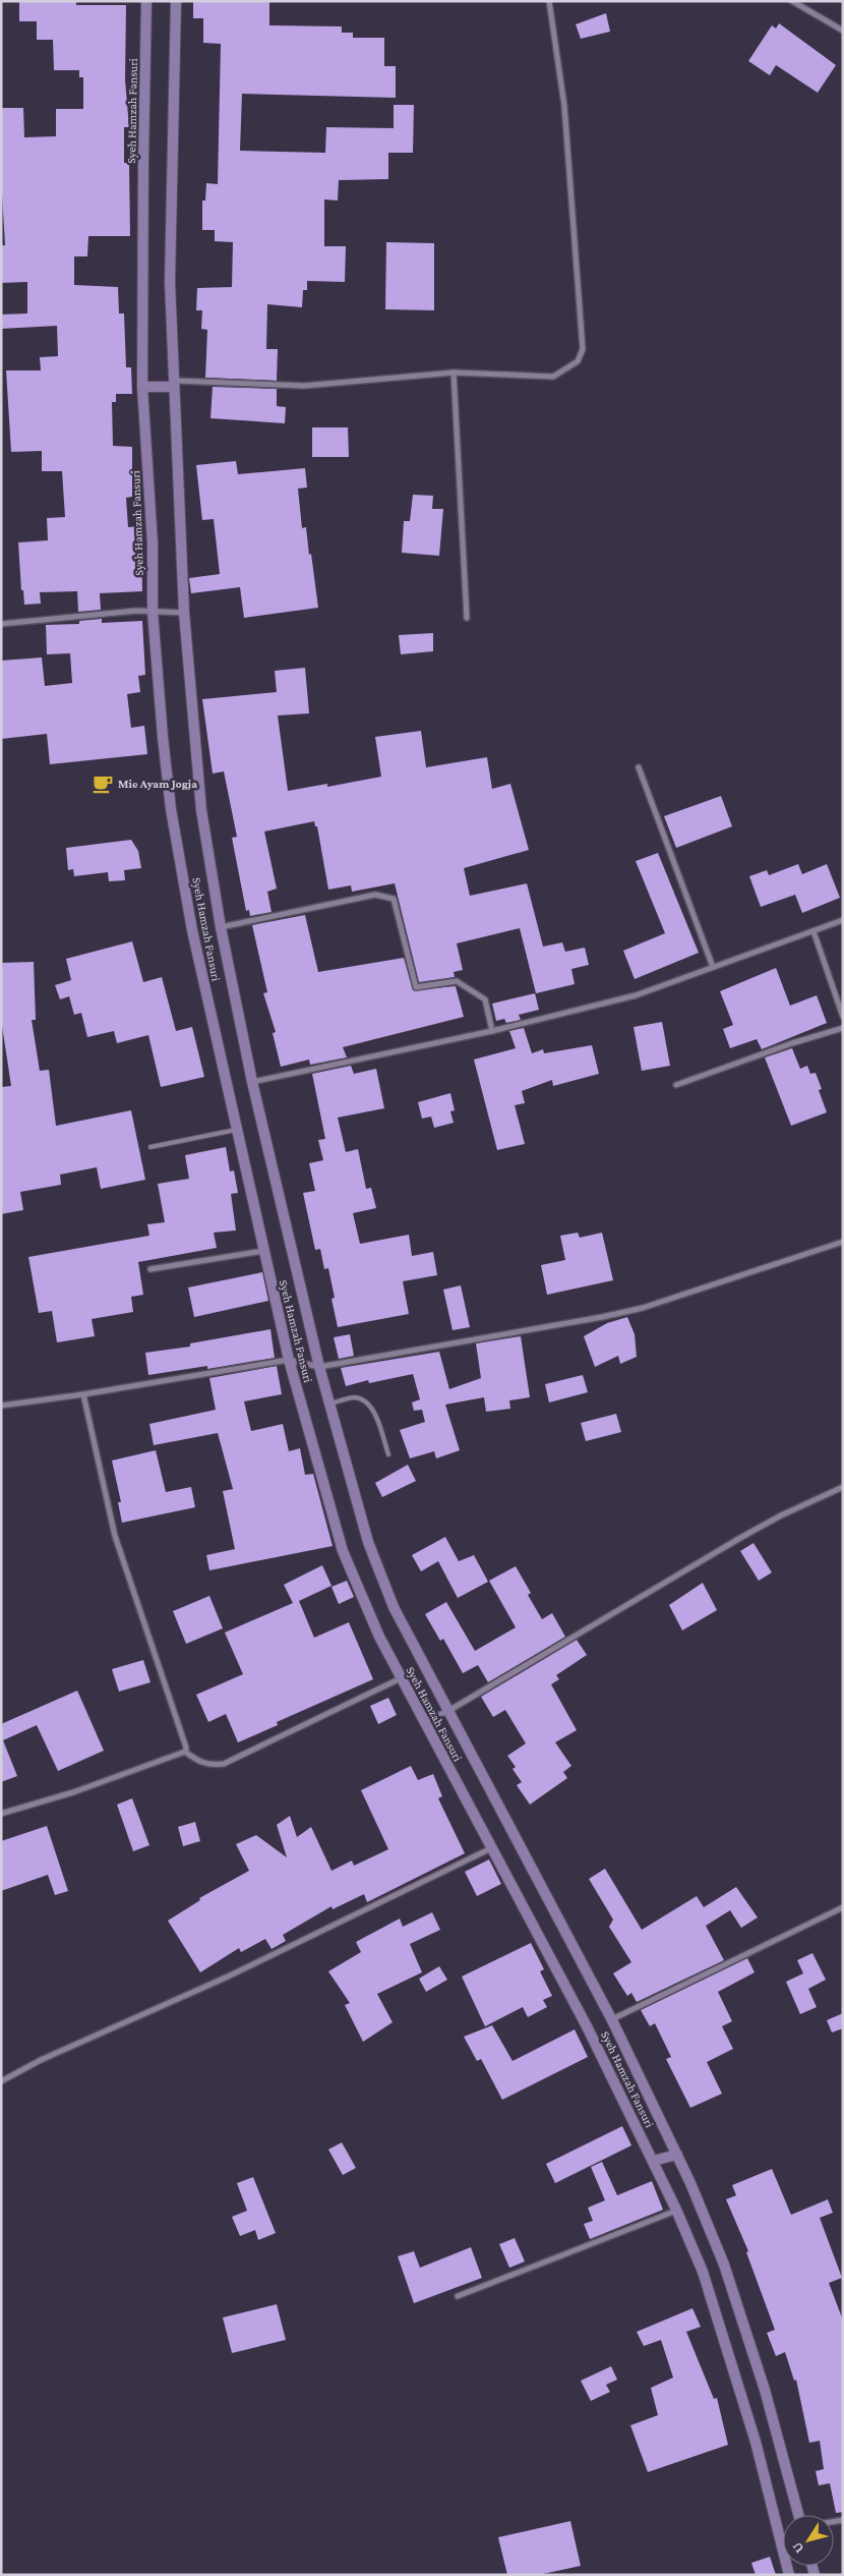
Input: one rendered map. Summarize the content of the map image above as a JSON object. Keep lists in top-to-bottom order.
{
  "streets": {
    "main road": ["Syeh Hamzah Fansuri"]
  },
  "places": {
    "cafe": ["Mie Ayam Jogja"]
  },
  "north": "bottom left"
}
